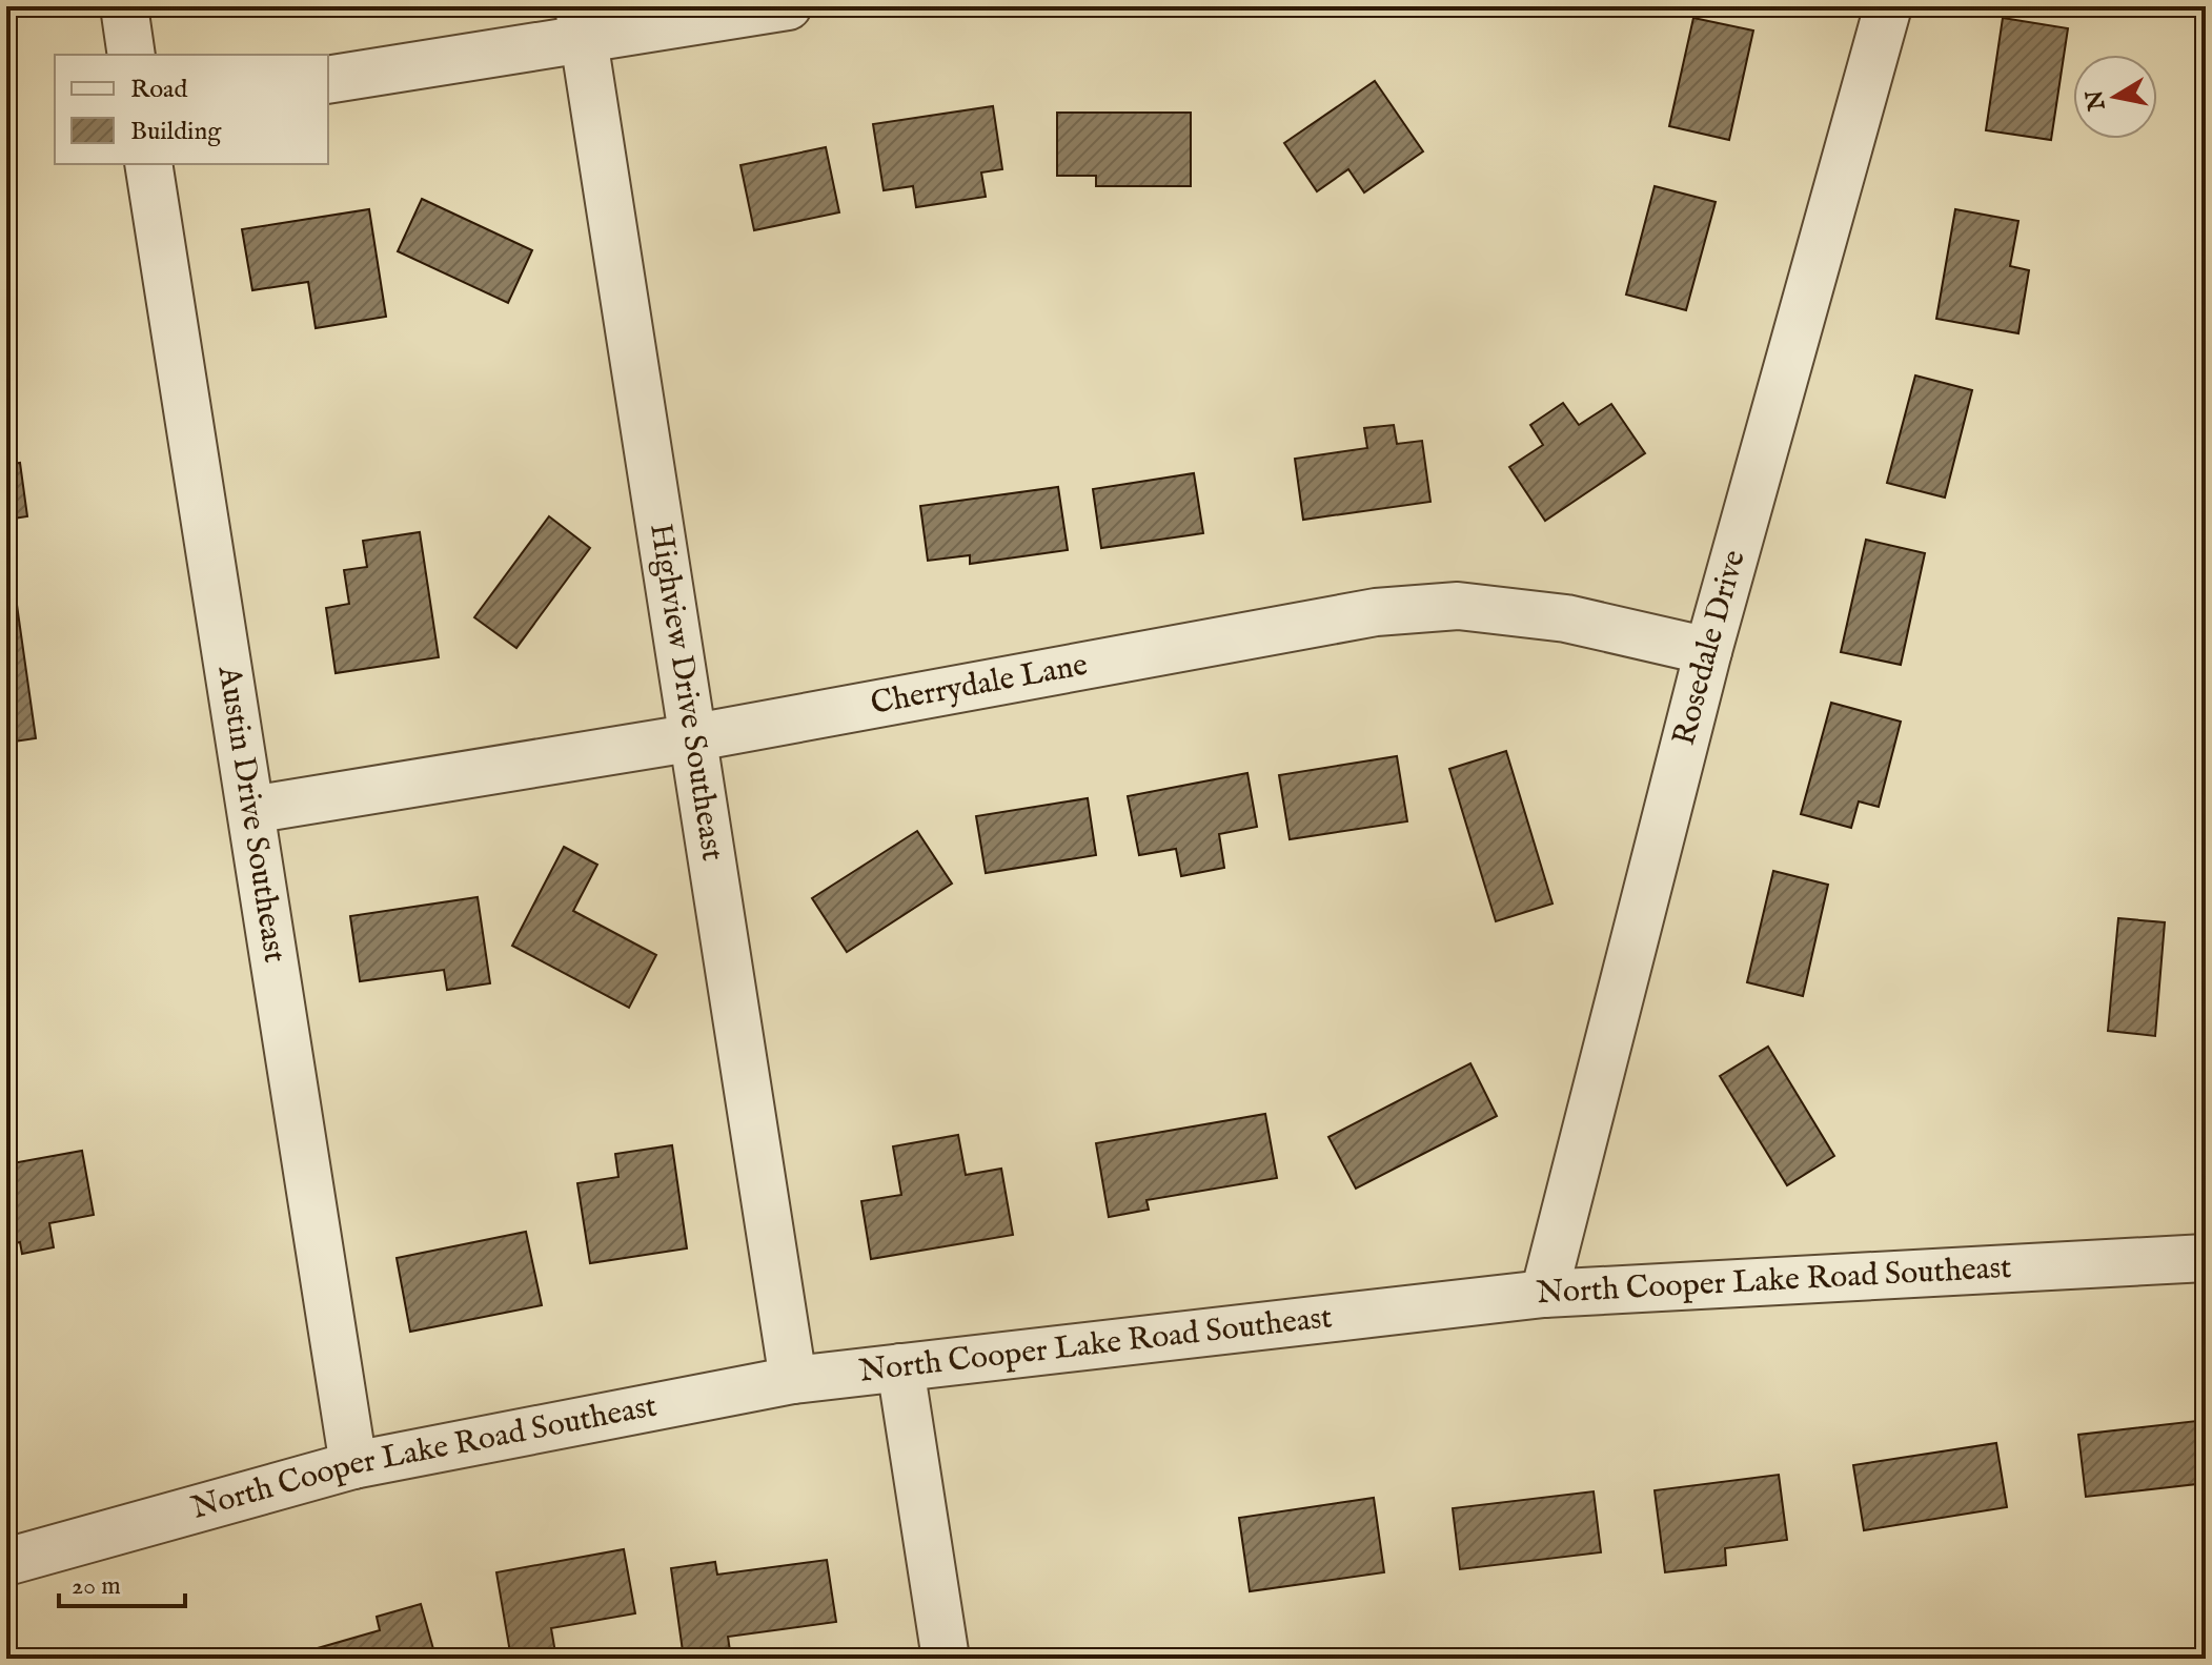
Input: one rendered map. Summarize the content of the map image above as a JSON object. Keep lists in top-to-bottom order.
{
  "streets": {
    "street": [
      "Rosedale Drive",
      "Cherrydale Lane",
      "Highview Drive Southeast",
      "Austin Drive Southeast",
      "North Cooper Lake Road Southeast"
    ]
  },
  "crossings": [
    ["Rosedale Drive", "Cherrydale Lane"],
    ["Rosedale Drive", "North Cooper Lake Road Southeast"],
    ["Cherrydale Lane", "Highview Drive Southeast"],
    ["Cherrydale Lane", "Austin Drive Southeast"],
    ["Highview Drive Southeast", "North Cooper Lake Road Southeast"],
    ["Austin Drive Southeast", "North Cooper Lake Road Southeast"]
  ],
  "legend": ["Road", "Building"],
  "scale_bar": "20 m",
  "north": "left"
}
